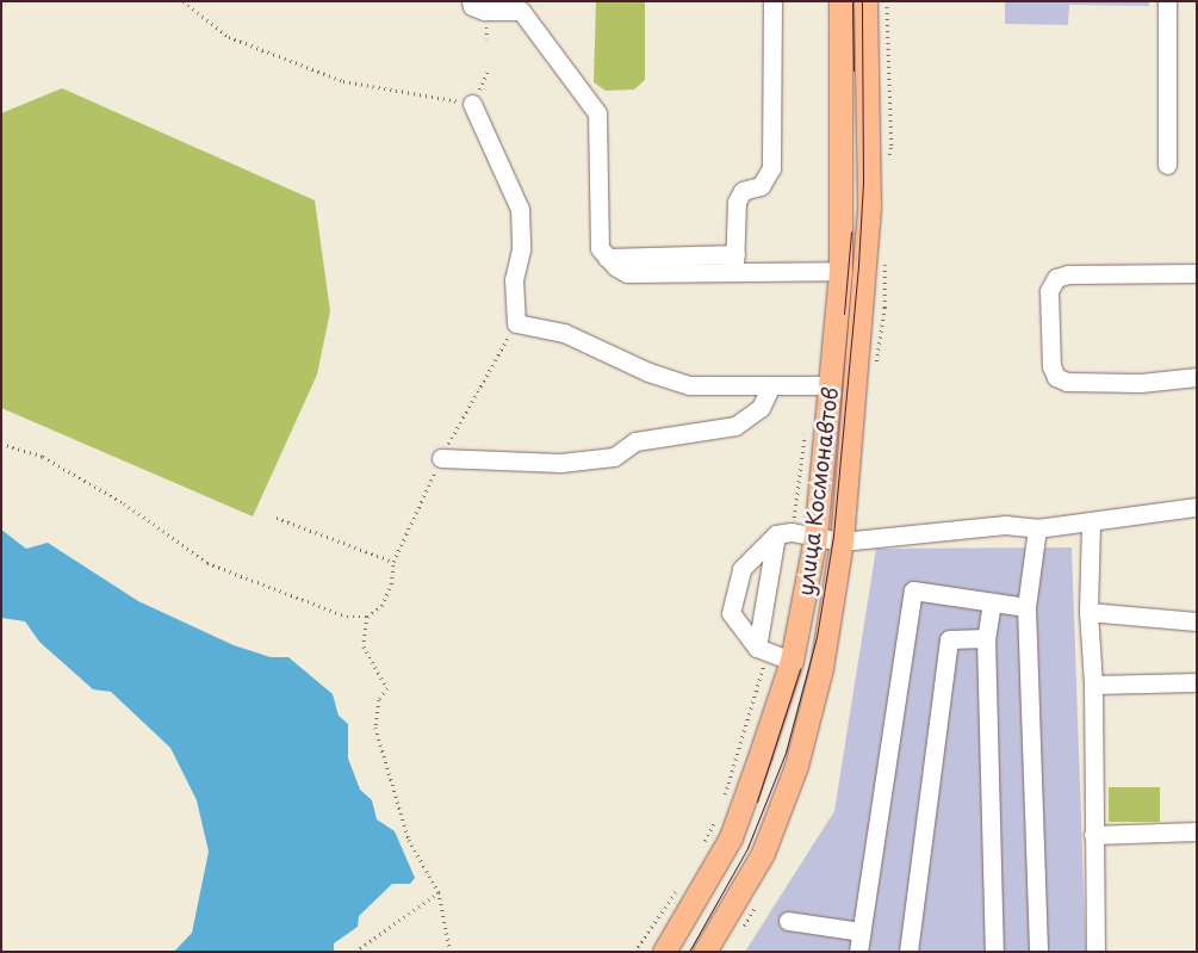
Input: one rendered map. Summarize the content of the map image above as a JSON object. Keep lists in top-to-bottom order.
{
  "streets": {
    "main road": ["улица Космонавтов"]
  }
}
